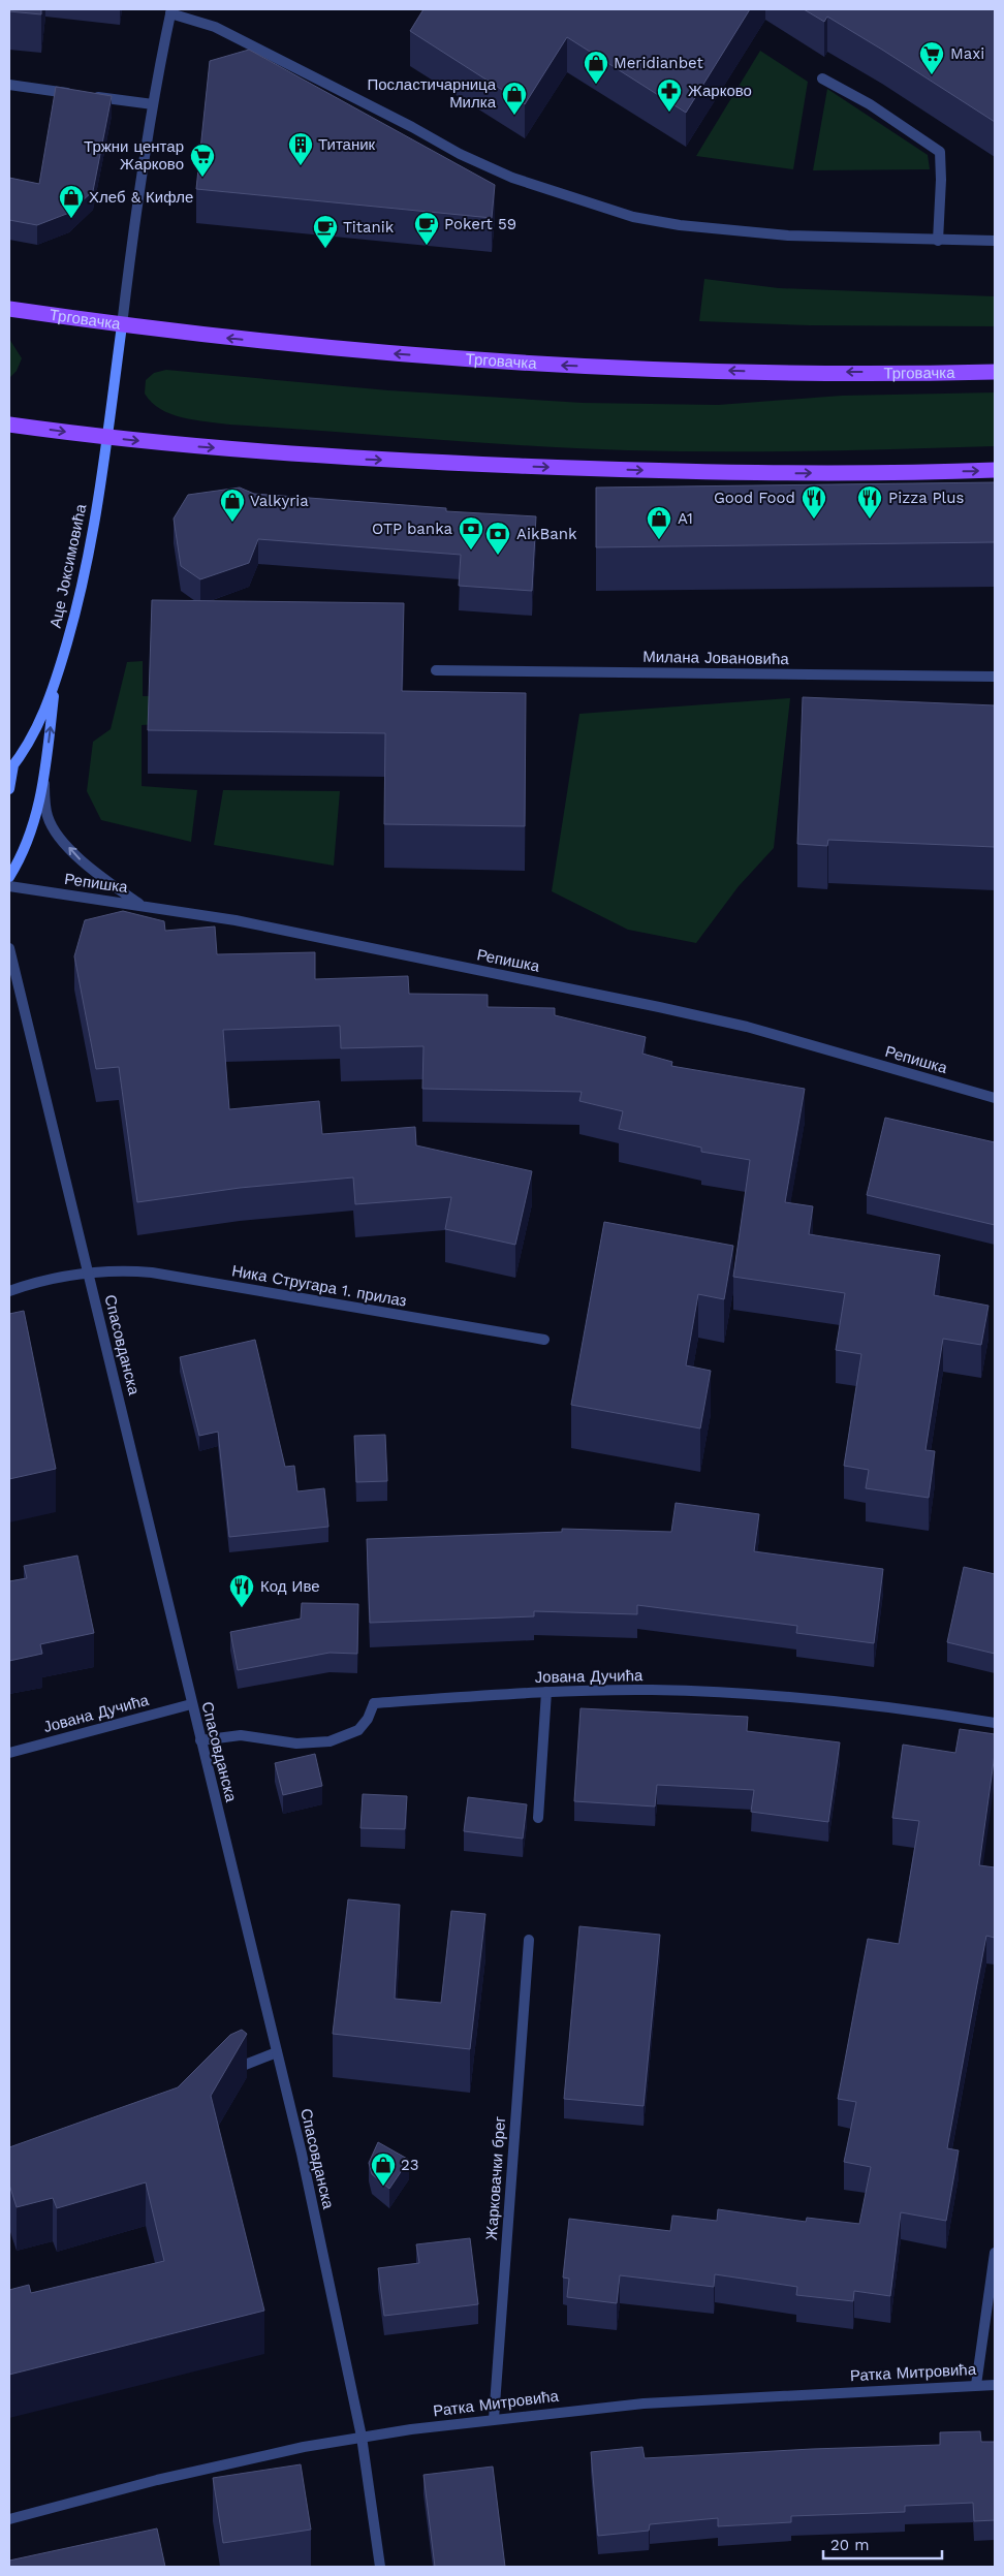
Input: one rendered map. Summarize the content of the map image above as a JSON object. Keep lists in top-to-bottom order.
{
  "streets": {
    "main road": ["Трговачка", "Аце Јоксимовића"],
    "street": [
      "Милана Јовановића",
      "Репишка",
      "Ника Стругара 1. прилаз",
      "Спасовданска",
      "Јована Дучића",
      "Жарковачки брег",
      "Ратка Митровића"
    ]
  },
  "crossings": [
    ["Трговачка", "Аце Јоксимовића"],
    ["Ника Стругара 1. прилаз", "Спасовданска"],
    ["Спасовданска", "Јована Дучића"],
    ["Спасовданска", "Ратка Митровића"],
    ["Жарковачки брег", "Ратка Митровића"]
  ],
  "places": {
    "supermarket": ["Maxi", "Тржни центар Жарково"],
    "shop": [
      "Meridianbet",
      "Посластичарница Милка",
      "Хлеб & Кифле",
      "Valkyria",
      "A1",
      "23"
    ],
    "pharmacy": ["Жарково"],
    "building": ["Титаник"],
    "cafe": ["Pokert 59", "Titanik"],
    "restaurant": ["Good Food", "Pizza Plus", "Код Иве"],
    "bank": ["OTP banka", "AikBank"]
  },
  "scale_bar": "20 m"
}
